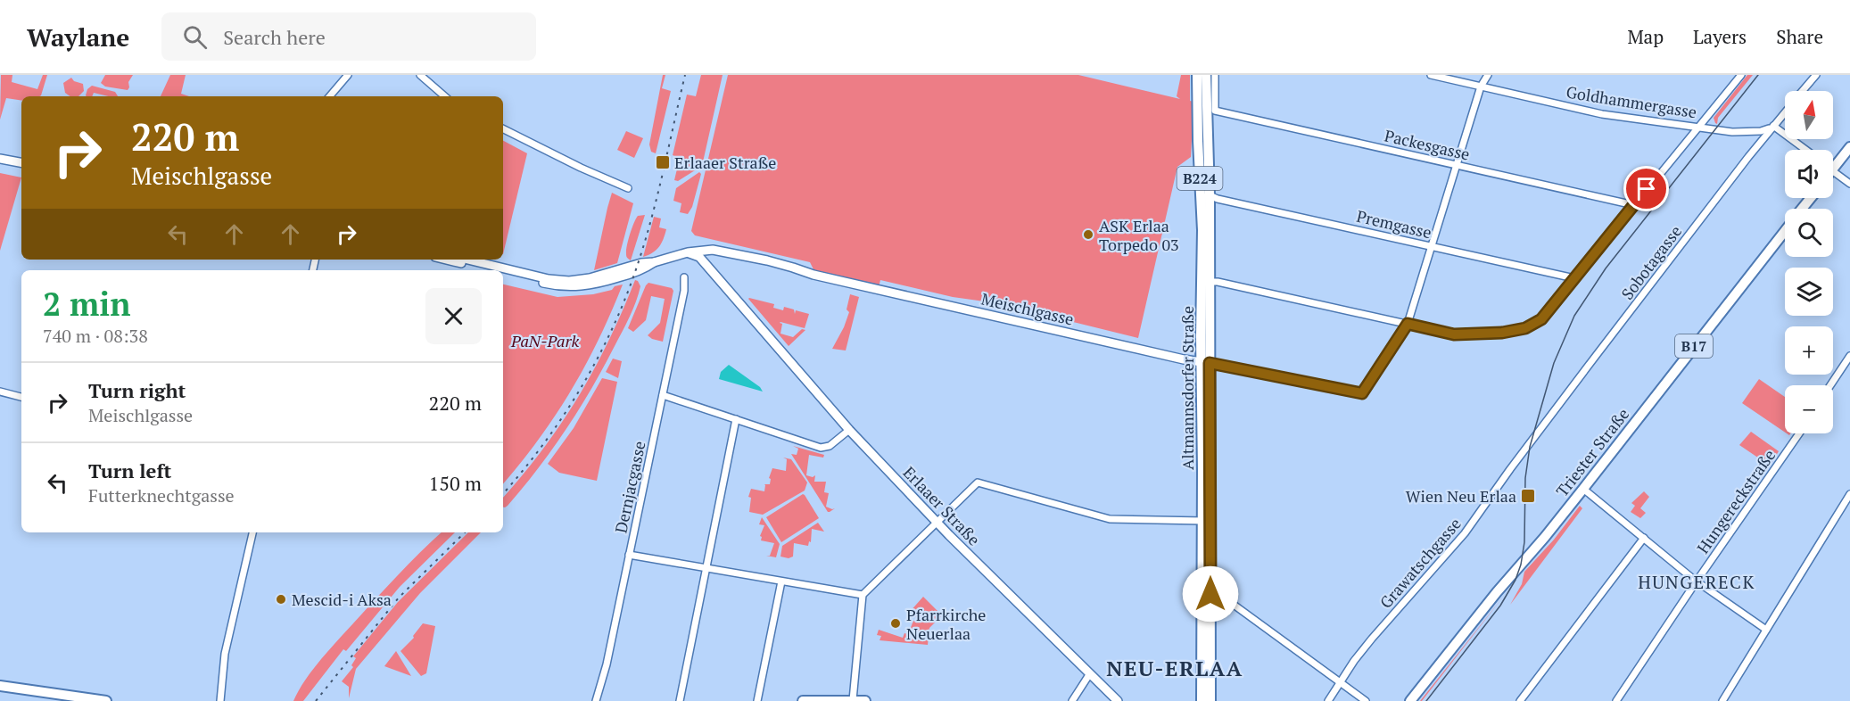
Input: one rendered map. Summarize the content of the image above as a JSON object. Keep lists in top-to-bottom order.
{
  "streets": {
    "main road": [
      "B224",
      "B17",
      "Altmannsdorfer Straße",
      "Triester Straße"
    ],
    "street": [
      "Goldhammergasse",
      "Packesgasse",
      "Premgasse",
      "Sobotagasse",
      "Meischlgasse",
      "Dernjacgasse",
      "Hungereckstraße",
      "Erlaaer Straße",
      "Grawatschgasse"
    ]
  },
  "crossings": [
    ["Goldhammergasse", "Sobotagasse"],
    ["Premgasse", "Altmannsdorfer Straße"],
    ["Sobotagasse", "Grawatschgasse"],
    ["Meischlgasse", "Altmannsdorfer Straße"],
    ["Meischlgasse", "Erlaaer Straße"]
  ],
  "districts": ["HUNGERECK", "NEU-ERLAA"],
  "parks": ["PaN-Park"],
  "places": {
    "transit": ["Erlaaer Straße", "Wien Neu Erlaa"],
    "other": ["ASK Erlaa Torpedo 03", "Mescid-i Aksa", "Pfarrkirche Neuerlaa"]
  },
  "north": "top",
  "page": {
    "header": "Waylane",
    "search": "Search here",
    "nav": ["Map", "Layers", "Share"],
    "map_buttons": ["+", "−"],
    "turn": ["220 m", "Meischlgasse"],
    "heading": ["2 min", "740 m · 08:38"],
    "list": [
      {
        "name": "Turn right",
        "note": "Meischlgasse",
        "value": "220 m"
      },
      {
        "name": "Turn left",
        "note": "Futterknechtgasse",
        "value": "150 m"
      }
    ]
  }
}
